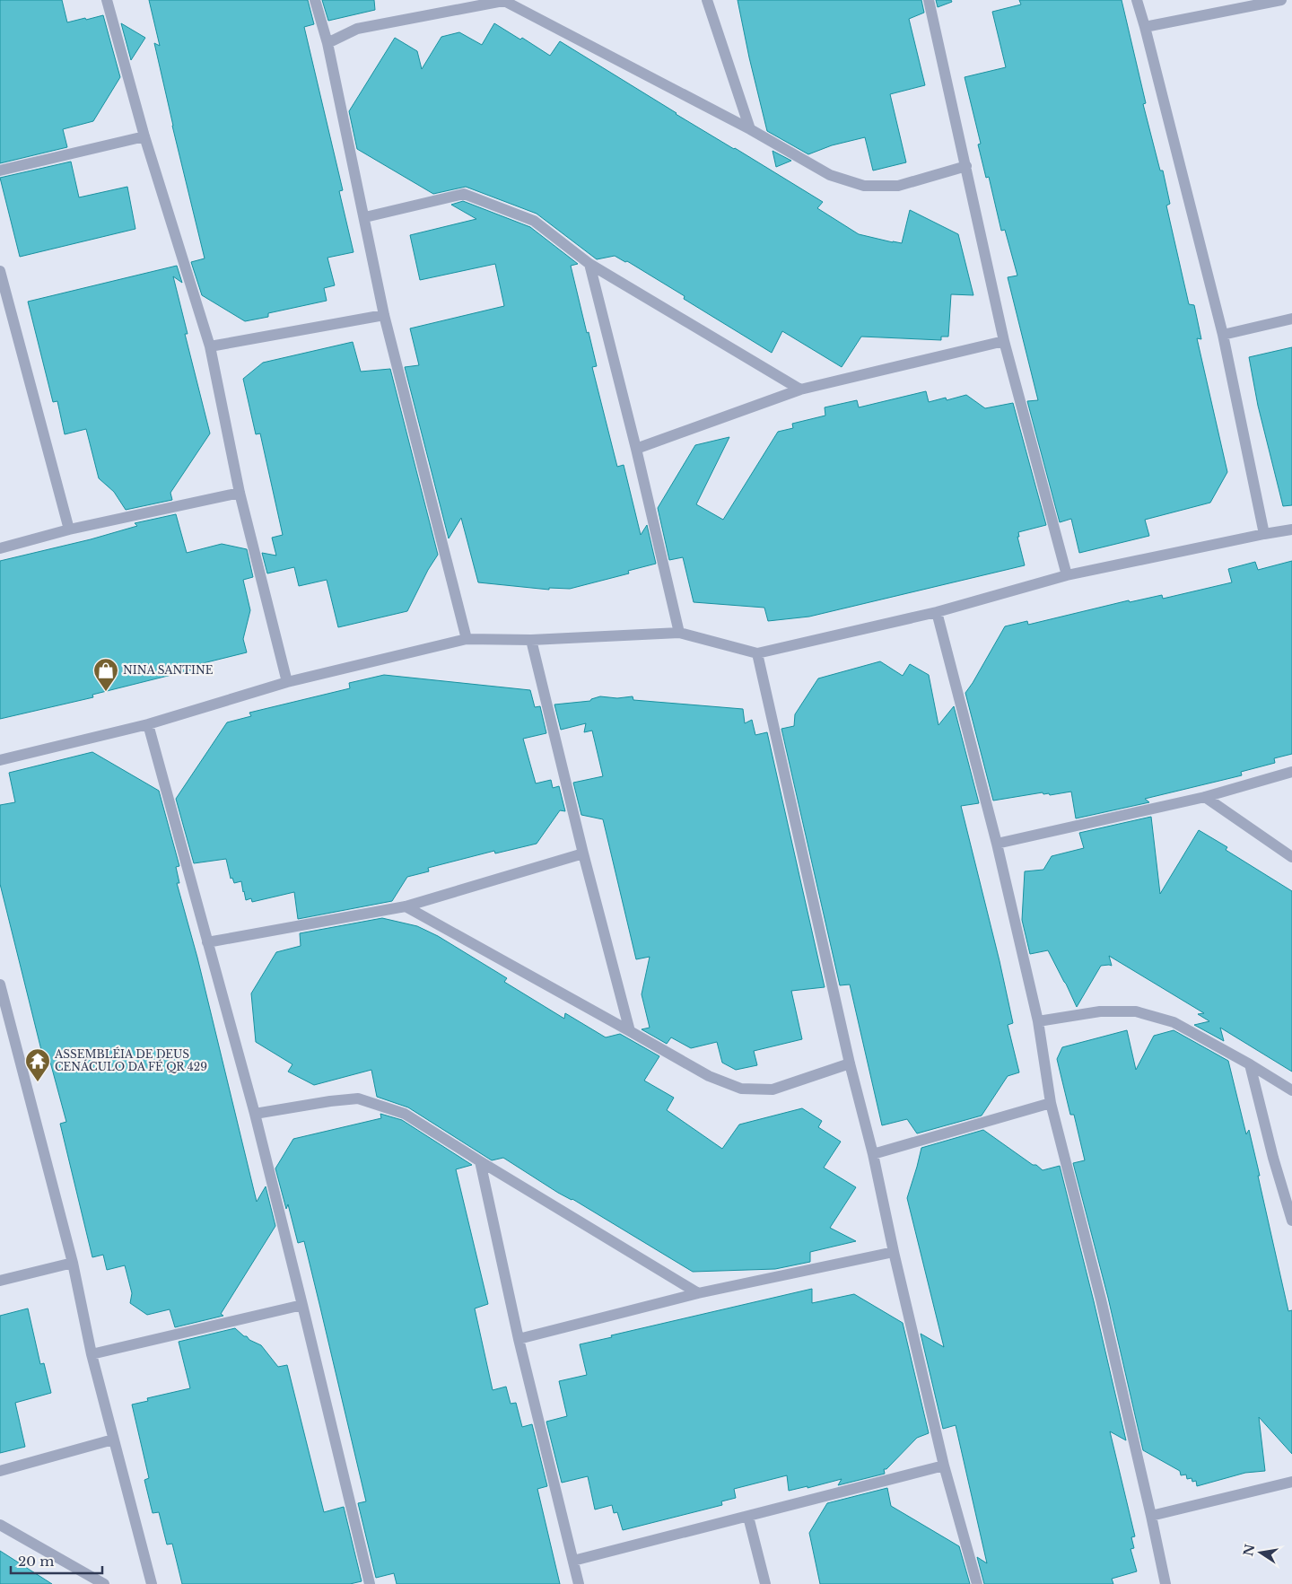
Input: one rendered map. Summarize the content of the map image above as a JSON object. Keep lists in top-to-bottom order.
{
  "places": {
    "shop": ["NINA SANTINE"],
    "temple": ["ASSEMBLÉIA DE DEUS CENÁCULO DA FÉ QR 429"]
  },
  "scale_bar": "20 m",
  "north": "left"
}
